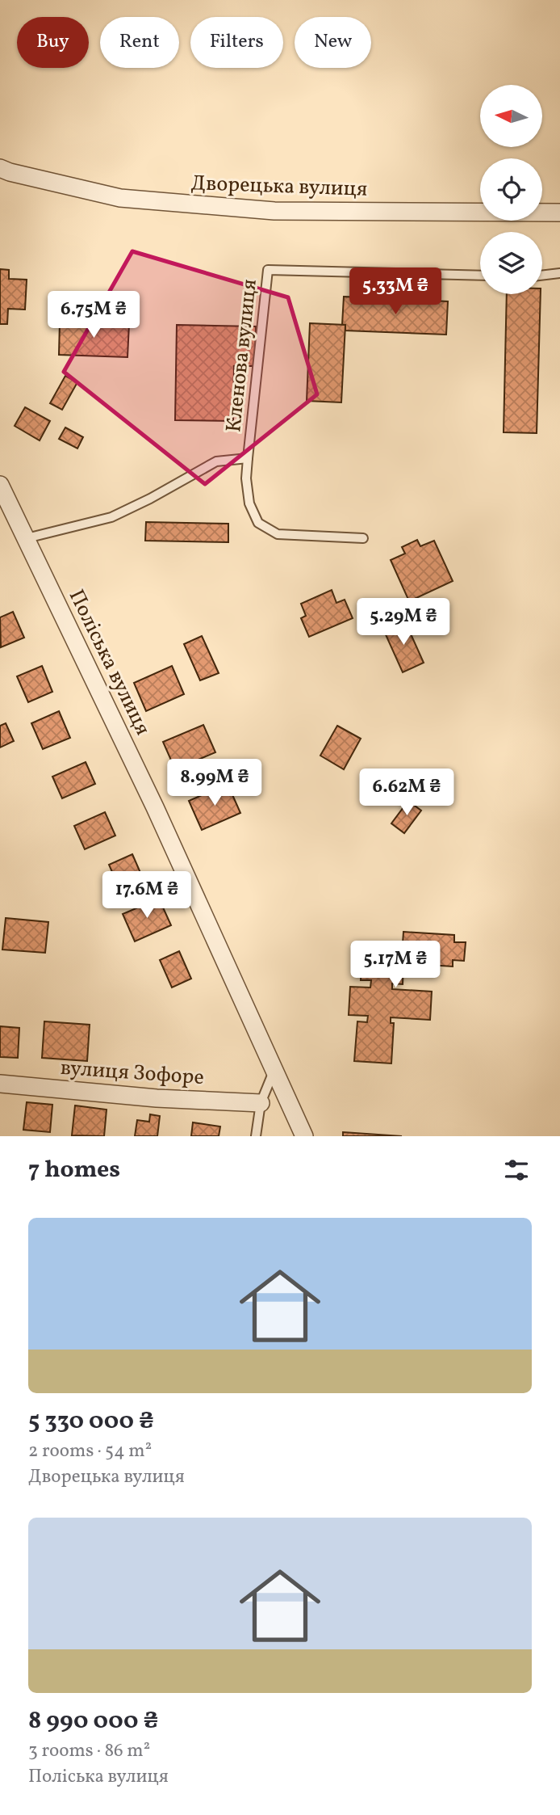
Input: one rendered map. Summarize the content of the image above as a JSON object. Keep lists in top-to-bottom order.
{
  "streets": {
    "street": ["Дворецька вулиця", "Поліська вулиця", "вулиця Зофоре"],
    "lane": ["Кленова вулиця"]
  },
  "north": "left",
  "page": {
    "chip": [
      "Buy",
      "Rent",
      "Filters",
      "New"
    ],
    "price": [
      "5.33M ₴",
      "6.75M ₴",
      "5.29M ₴",
      "8.99M ₴",
      "6.62M ₴",
      "17.6M ₴",
      "5.17M ₴"
    ],
    "heading": "7 homes",
    "list": [
      {
        "name": "5 330 000 ₴",
        "note": "2 rooms · 54 m² · Дворецька вулиця"
      },
      {
        "name": "8 990 000 ₴",
        "note": "3 rooms · 86 m² · Поліська вулиця"
      }
    ]
  }
}
